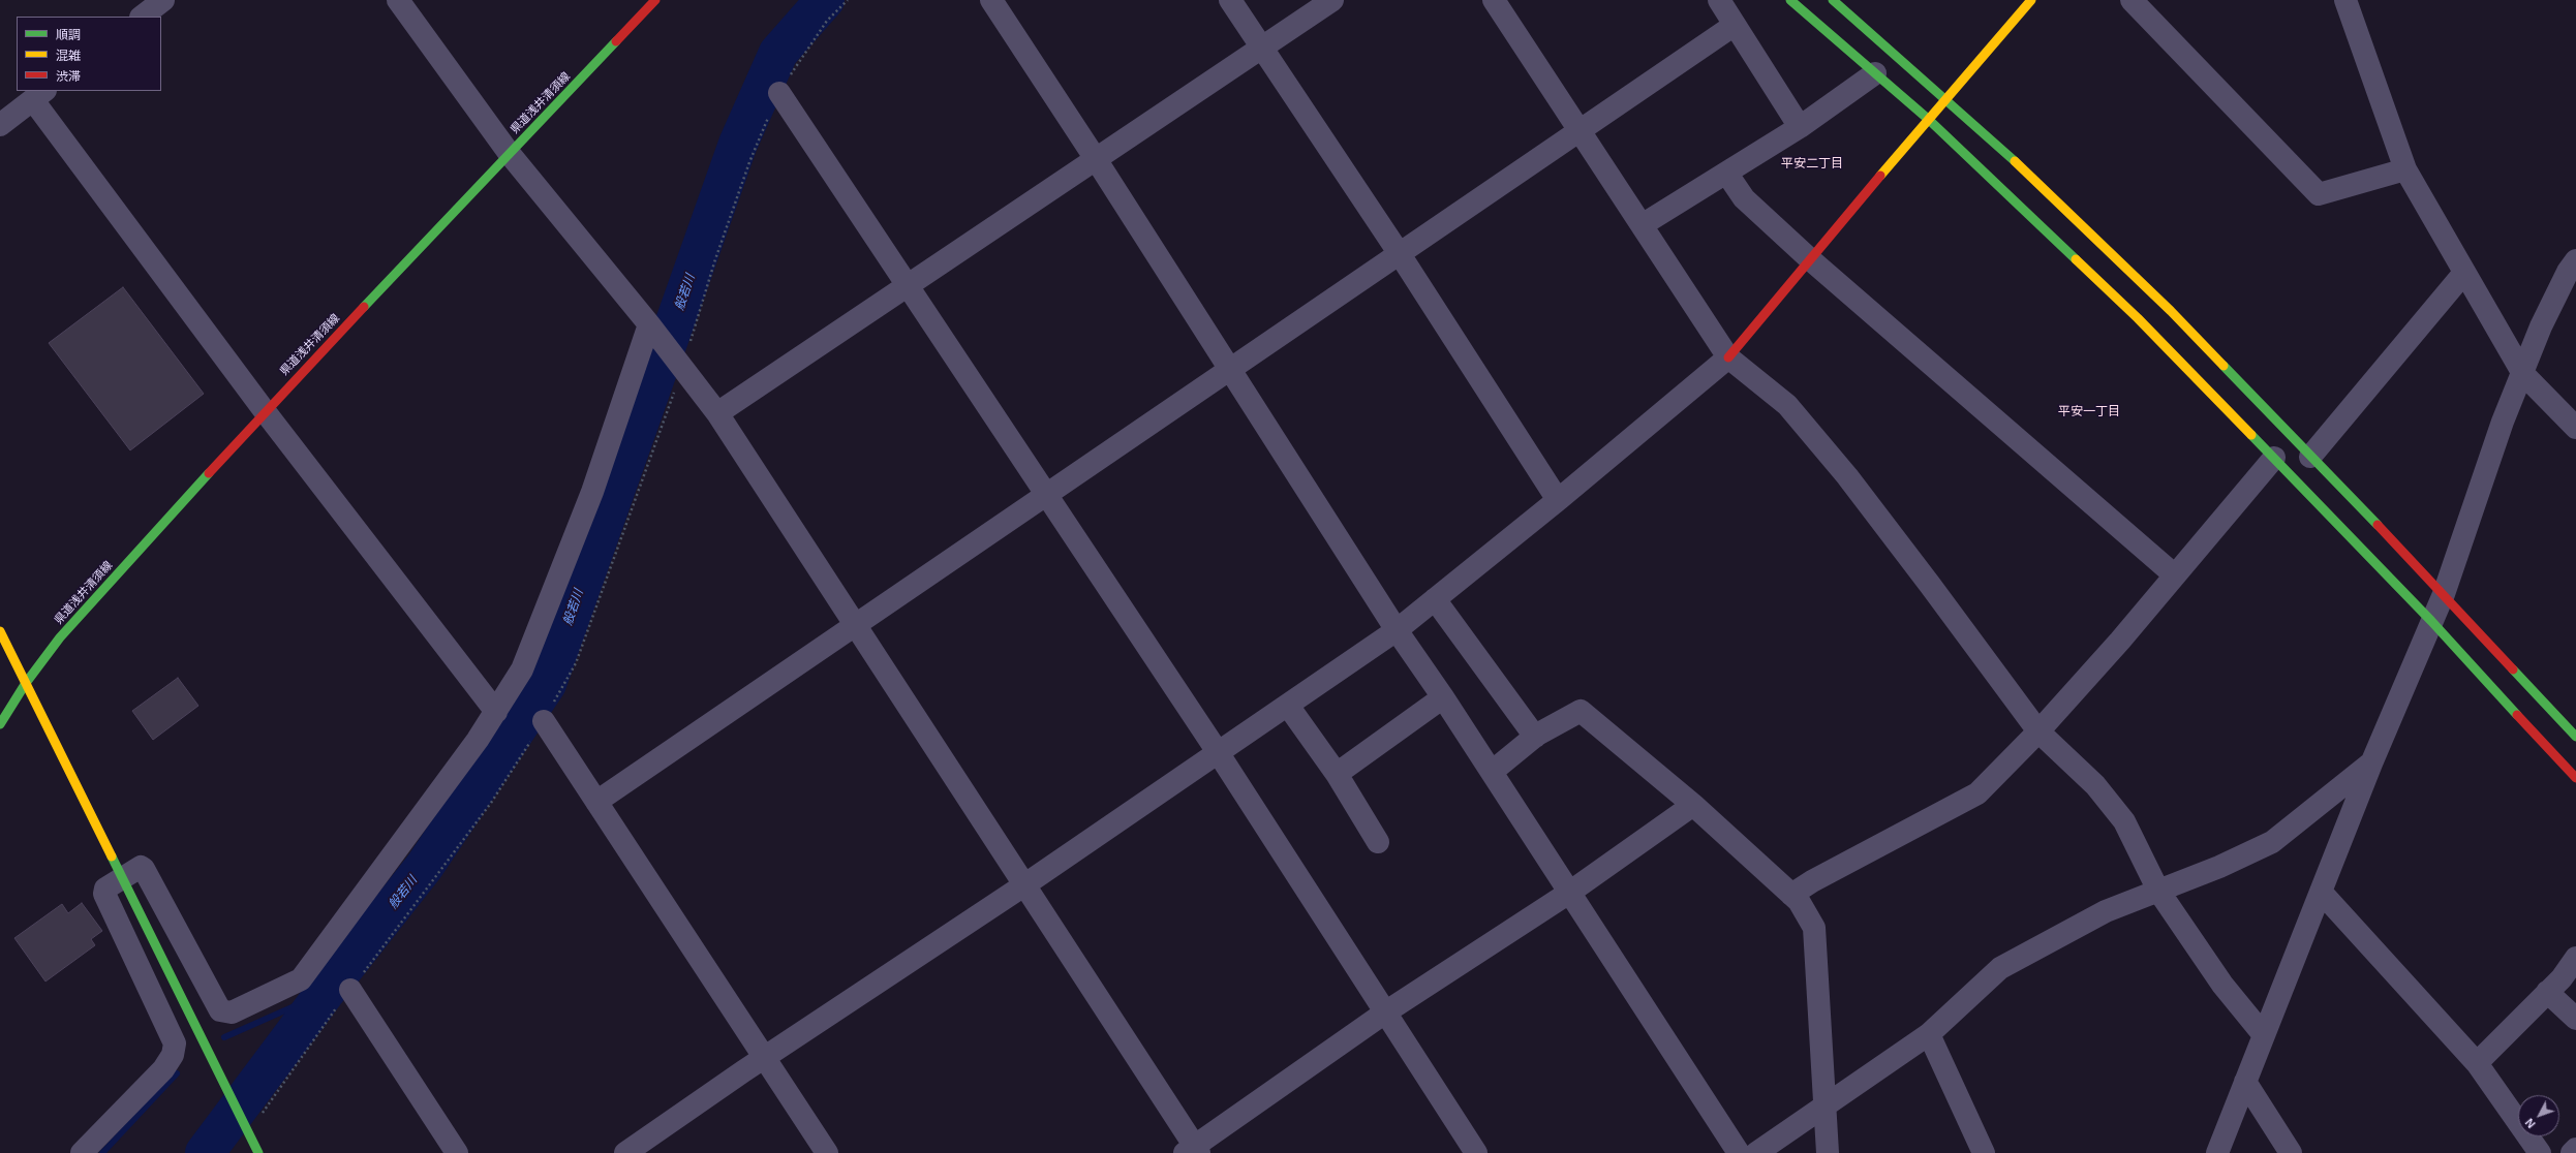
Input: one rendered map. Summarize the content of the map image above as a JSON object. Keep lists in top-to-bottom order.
{
  "streets": {
    "street": ["県道浅井清須線"]
  },
  "districts": ["平安二丁目", "平安一丁目"],
  "water": ["般若川"],
  "legend": ["順調", "混雑", "渋滞"],
  "north": "bottom left"
}
